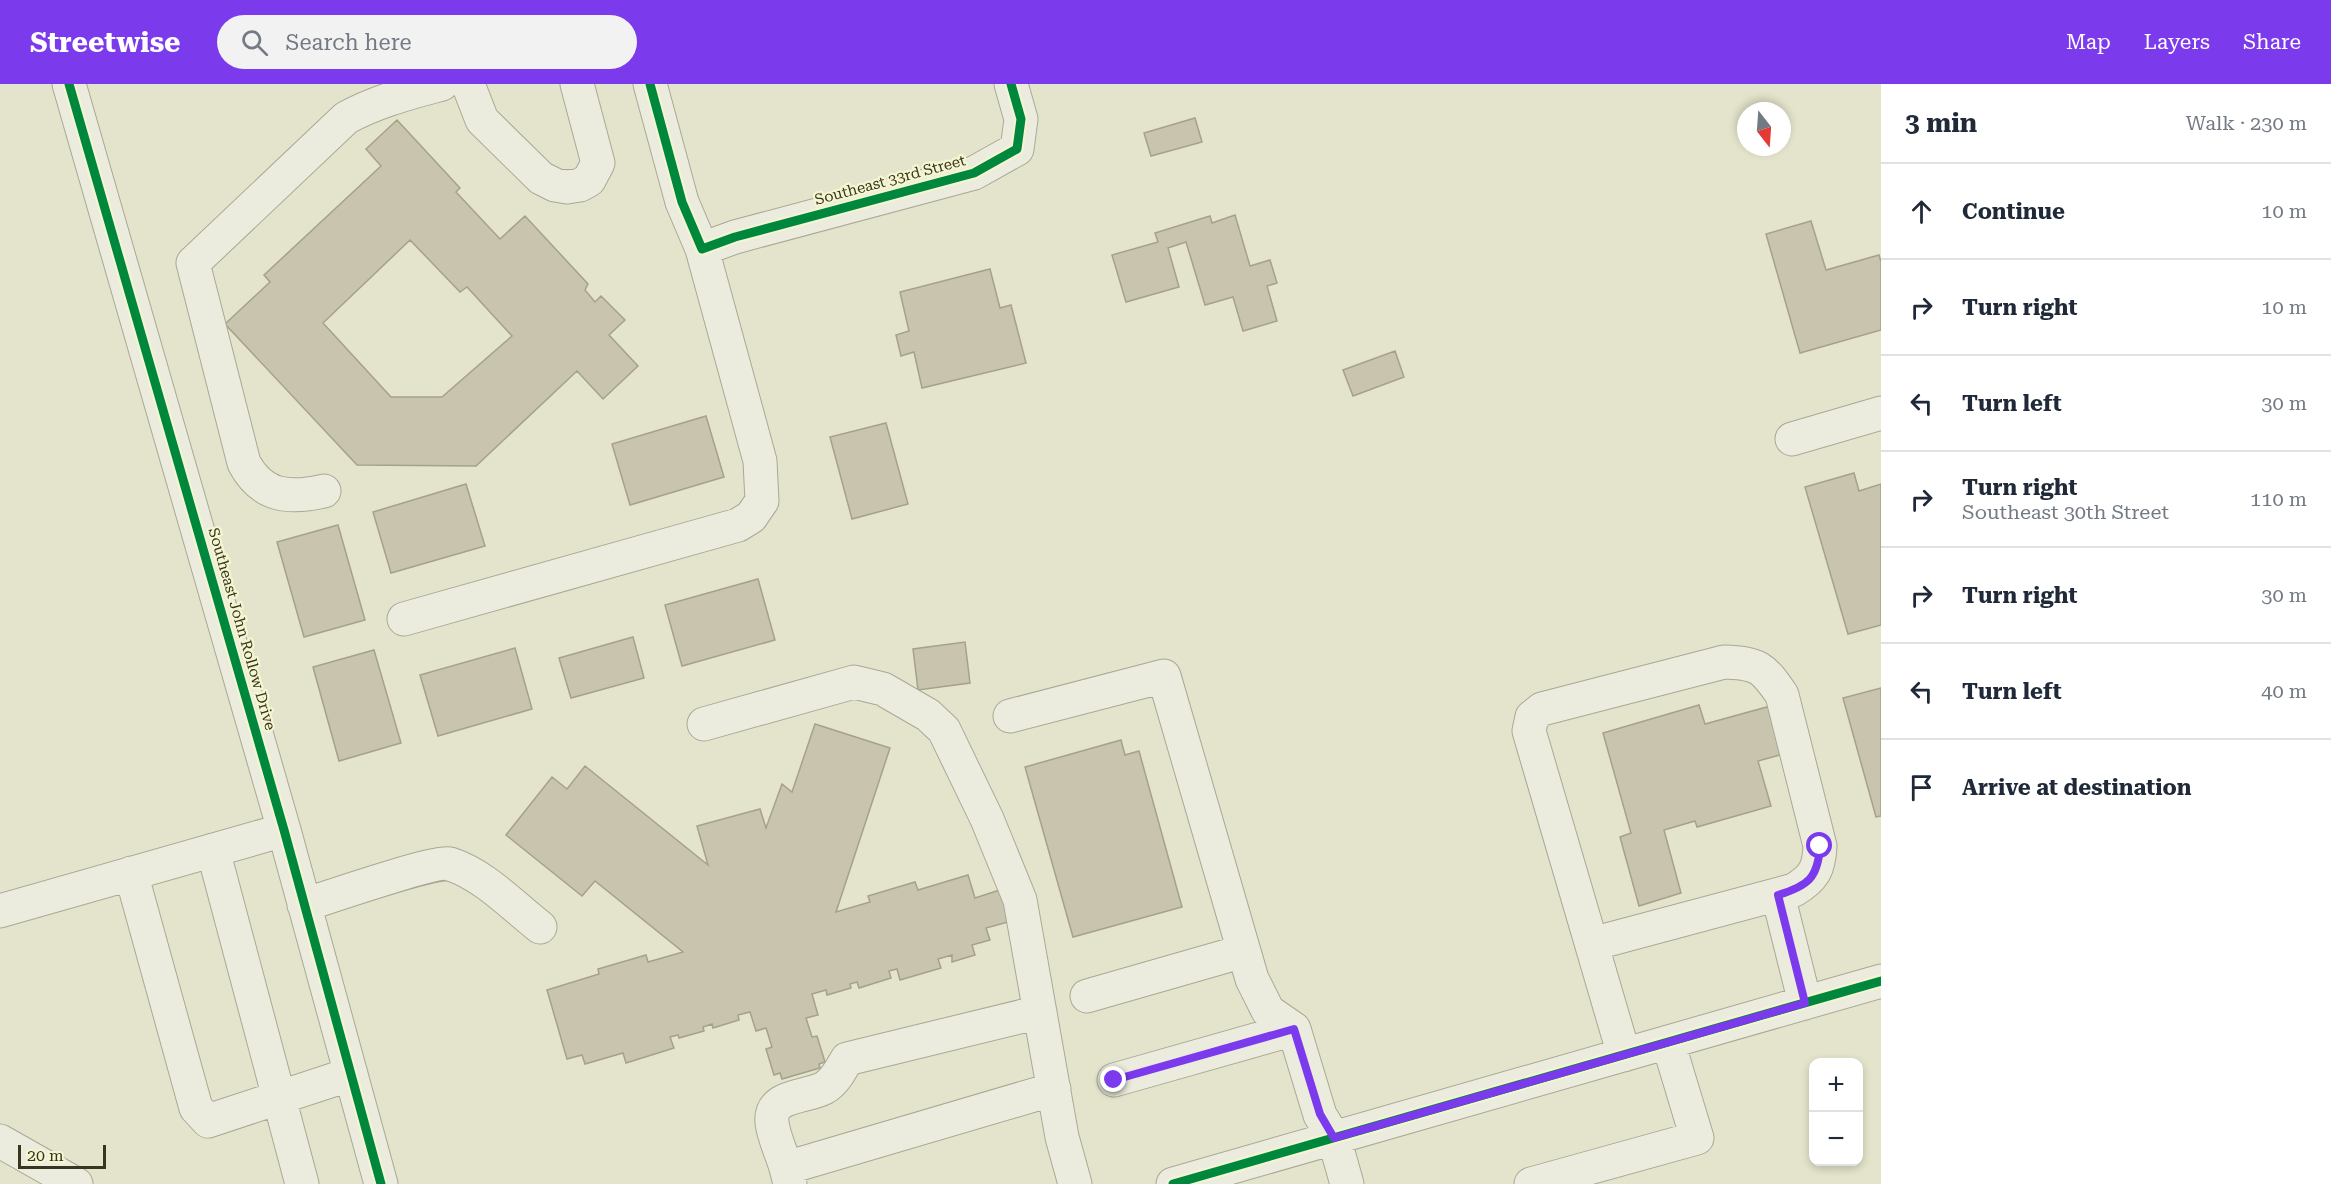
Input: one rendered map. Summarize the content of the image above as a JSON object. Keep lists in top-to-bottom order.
{
  "streets": {
    "street": ["Southeast 33rd Street", "Southeast John Rollow Drive"]
  },
  "scale_bar": "20 m",
  "north": "bottom",
  "page": {
    "header": "Streetwise",
    "search": "Search here",
    "nav": ["Map", "Layers", "Share"],
    "heading": ["3 min", "Walk · 230 m"],
    "list": [
      ["Continue", "10 m"],
      ["Turn right", "10 m"],
      ["Turn left", "30 m"],
      ["Turn right", "Southeast 30th Street", "110 m"],
      ["Turn right", "30 m"],
      ["Turn left", "40 m"],
      "Arrive at destination"
    ],
    "map_buttons": ["+", "−"],
    "scale": "20 m"
  }
}
